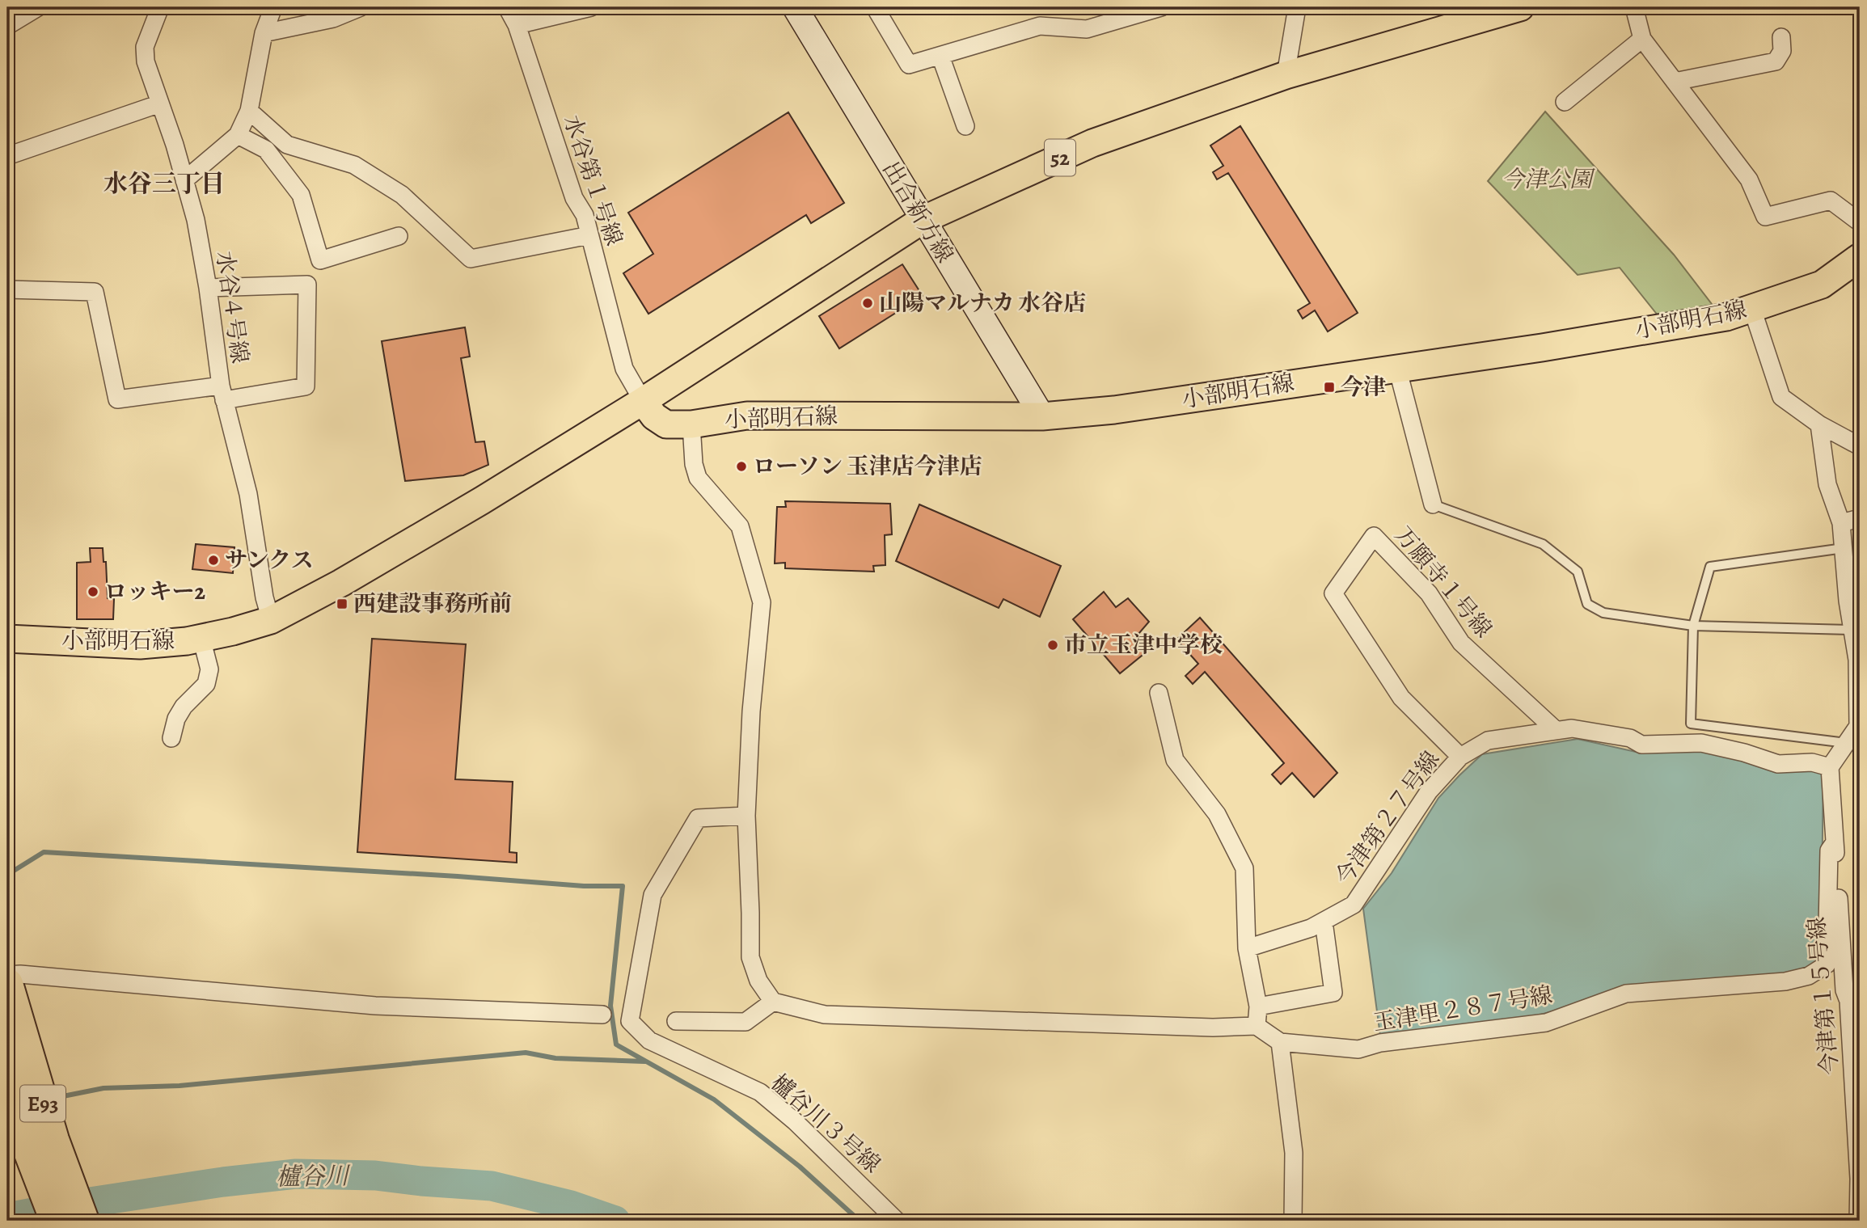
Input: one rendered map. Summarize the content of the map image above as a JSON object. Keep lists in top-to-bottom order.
{
  "streets": {
    "highway": ["E93"],
    "main road": ["52", "小部明石線"],
    "street": [
      "水谷第１号線",
      "出合新方線",
      "水谷４号線",
      "万願寺１号線",
      "今津第２７号線",
      "今津第１５号線",
      "玉津里２８７号線",
      "櫨谷川３号線"
    ]
  },
  "crossings": [
    ["水谷第１号線", "小部明石線"],
    ["出合新方線", "小部明石線"],
    ["水谷４号線", "小部明石線"],
    ["万願寺１号線", "今津第２７号線"],
    ["今津第２７号線", "今津第１５号線"],
    ["今津第１５号線", "玉津里２８７号線"]
  ],
  "districts": ["水谷三丁目"],
  "water": ["櫨谷川"],
  "parks": ["今津公園"],
  "places": {
    "other": [
      "山陽マルナカ 水谷店",
      "ローソン 玉津店今津店",
      "サンクス",
      "ロッキー2",
      "市立玉津中学校"
    ],
    "transit": ["今津", "西建設事務所前"]
  }
}
